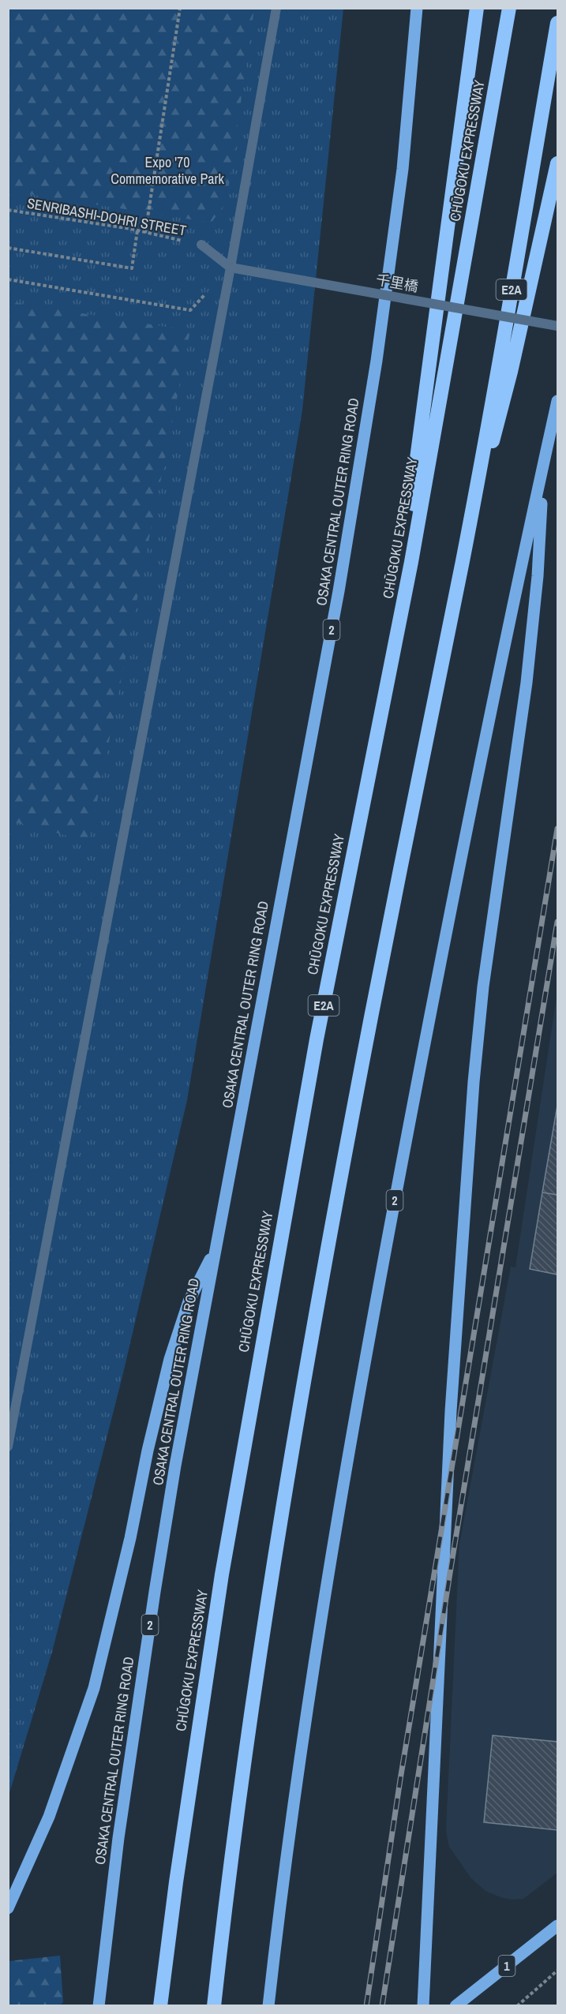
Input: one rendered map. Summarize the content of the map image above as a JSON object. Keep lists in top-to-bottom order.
{
  "streets": {
    "highway": ["CHŪGOKU EXPRESSWAY", "E2A"],
    "main road": ["OSAKA CENTRAL OUTER RING ROAD", "2", "1"],
    "lane": ["千里橋"],
    "path": ["SENRIBASHI-DOHRI STREET"]
  },
  "parks": ["Expo '70 Commemorative Park"]
}
